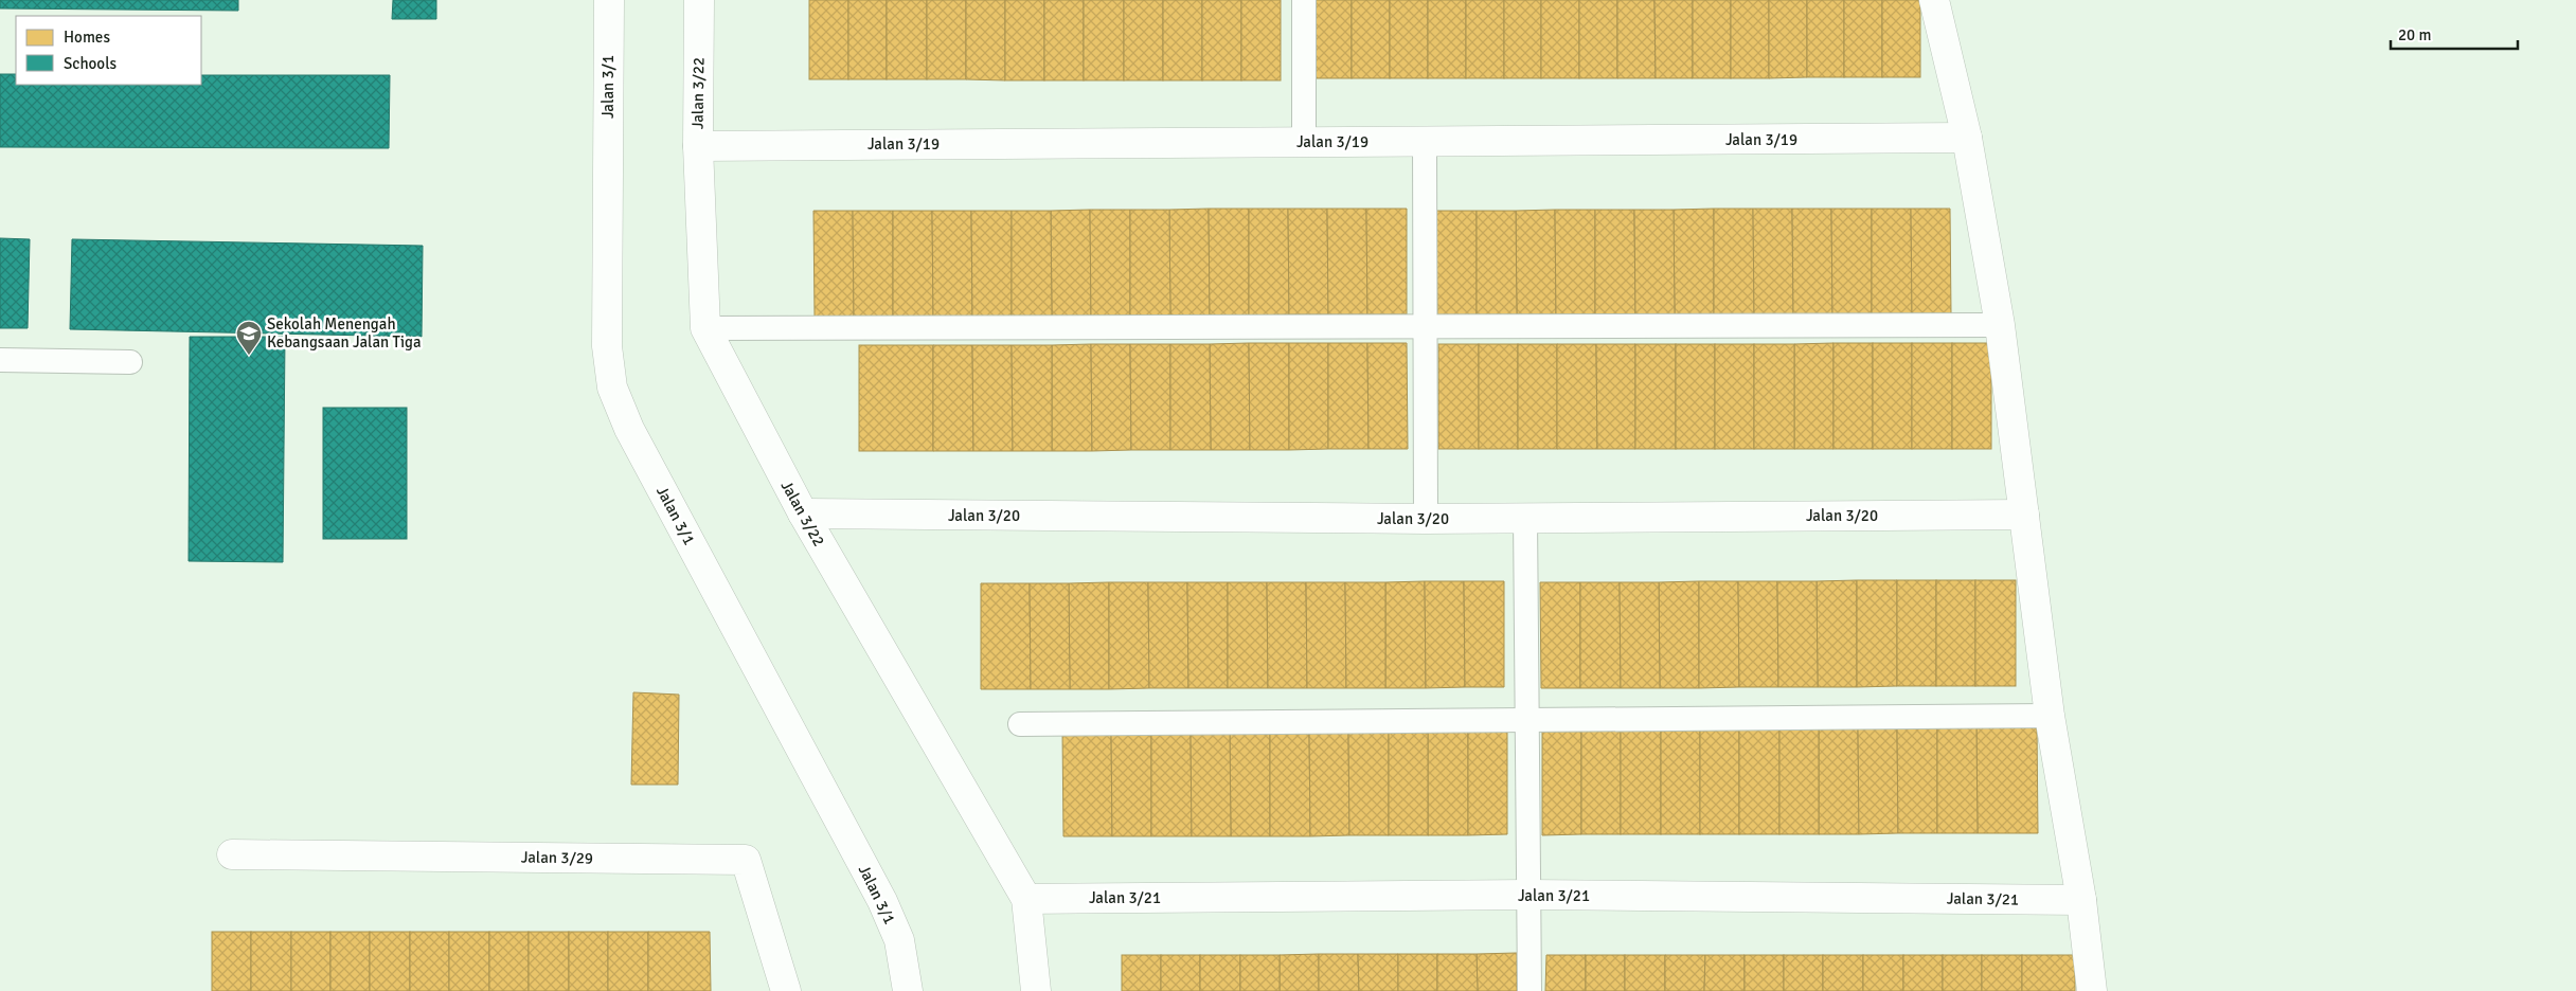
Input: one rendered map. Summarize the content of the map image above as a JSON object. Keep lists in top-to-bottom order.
{
  "streets": {
    "street": [
      "Jalan 3/1",
      "Jalan 3/22",
      "Jalan 3/19",
      "Jalan 3/20",
      "Jalan 3/29",
      "Jalan 3/21"
    ]
  },
  "crossings": [
    ["Jalan 3/22", "Jalan 3/19"],
    ["Jalan 3/22", "Jalan 3/20"],
    ["Jalan 3/22", "Jalan 3/21"]
  ],
  "places": {
    "school or university": ["Sekolah Menengah Kebangsaan Jalan Tiga"]
  },
  "legend": ["Homes", "Schools"],
  "scale_bar": "20 m"
}
